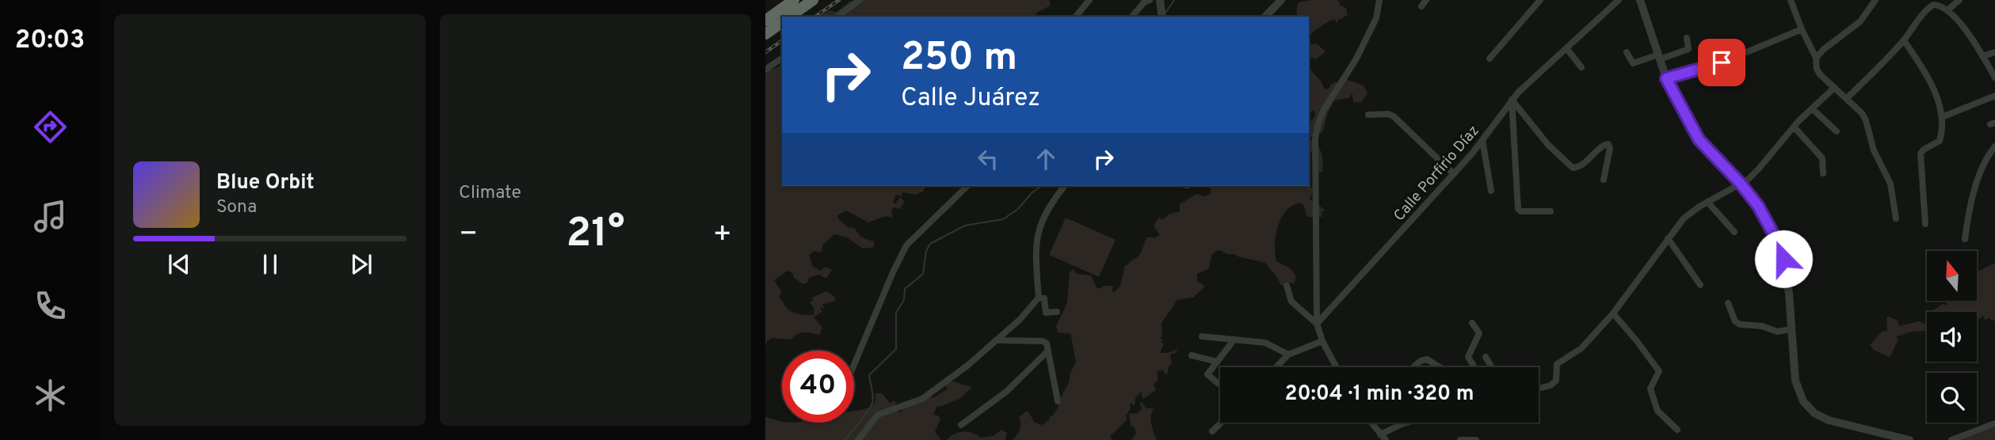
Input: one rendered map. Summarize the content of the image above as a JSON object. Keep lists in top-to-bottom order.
{
  "streets": {
    "street": ["Calle Porfirio Díaz"]
  },
  "north": "top",
  "page": {
    "tabs": "20:03",
    "tile": "Climate",
    "turn": ["250 m", "Calle Juárez"],
    "song": ["Blue Orbit", "Sona"],
    "heat": ["−", "21°", "+"],
    "limit": "40",
    "trip": "20:04 · 1 min · 320 m"
  }
}
